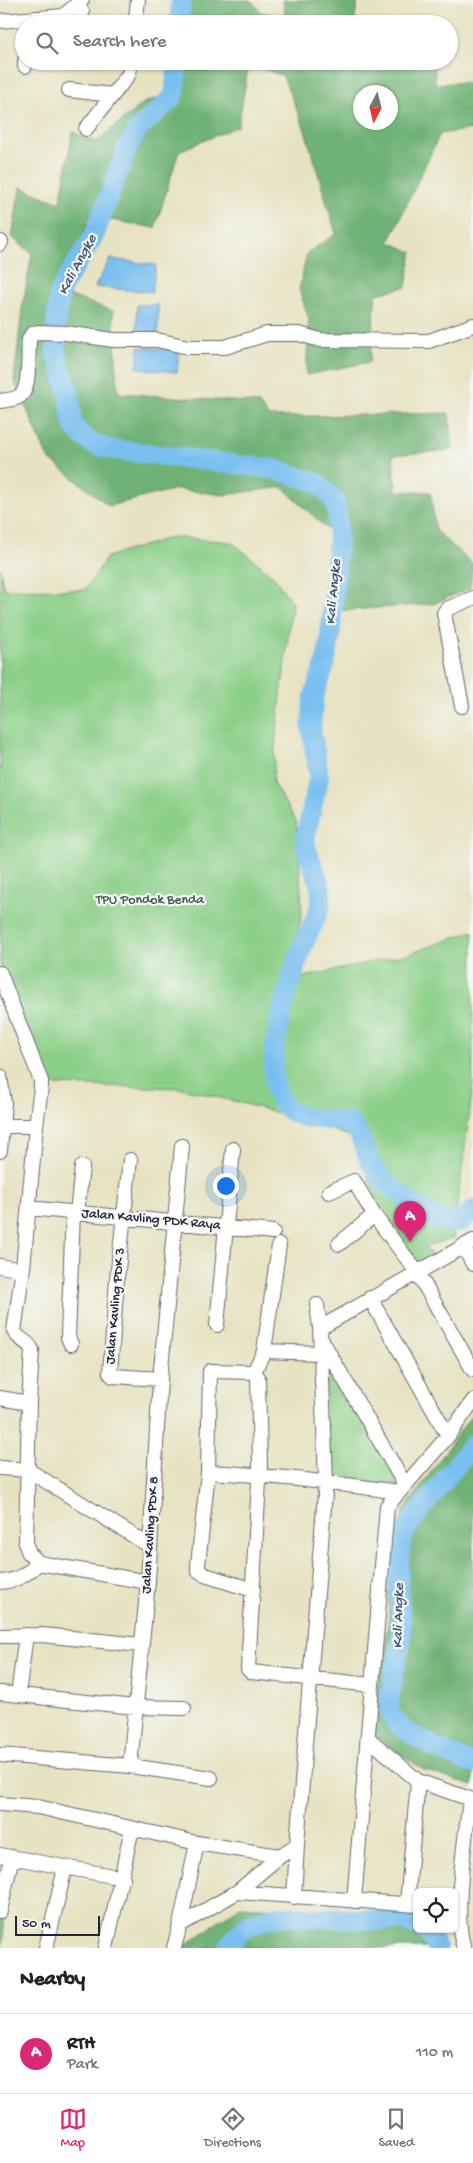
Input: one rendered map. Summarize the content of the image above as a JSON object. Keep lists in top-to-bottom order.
{
  "streets": {
    "street": ["Jalan Kavling PDK Raya", "Jalan Kavling PDK 3", "Jalan Kavling PDK 8"]
  },
  "crossings": [
    ["Jalan Kavling PDK Raya", "Jalan Kavling PDK 3"],
    ["Jalan Kavling PDK Raya", "Jalan Kavling PDK 8"],
    ["Jalan Kavling PDK 3", "Jalan Kavling PDK 8"]
  ],
  "water": ["Kali Angke"],
  "parks": ["TPU Pondok Benda"],
  "scale_bar": "50 m",
  "north": "bottom",
  "page": {
    "search": "Search here",
    "pins": "A",
    "scale": "50 m",
    "heading": "Nearby",
    "list": [
      {
        "mark": "A",
        "name": "RTH",
        "note": "Park",
        "value": "110 m"
      }
    ],
    "nav": ["Map", "Directions", "Saved"]
  }
}
